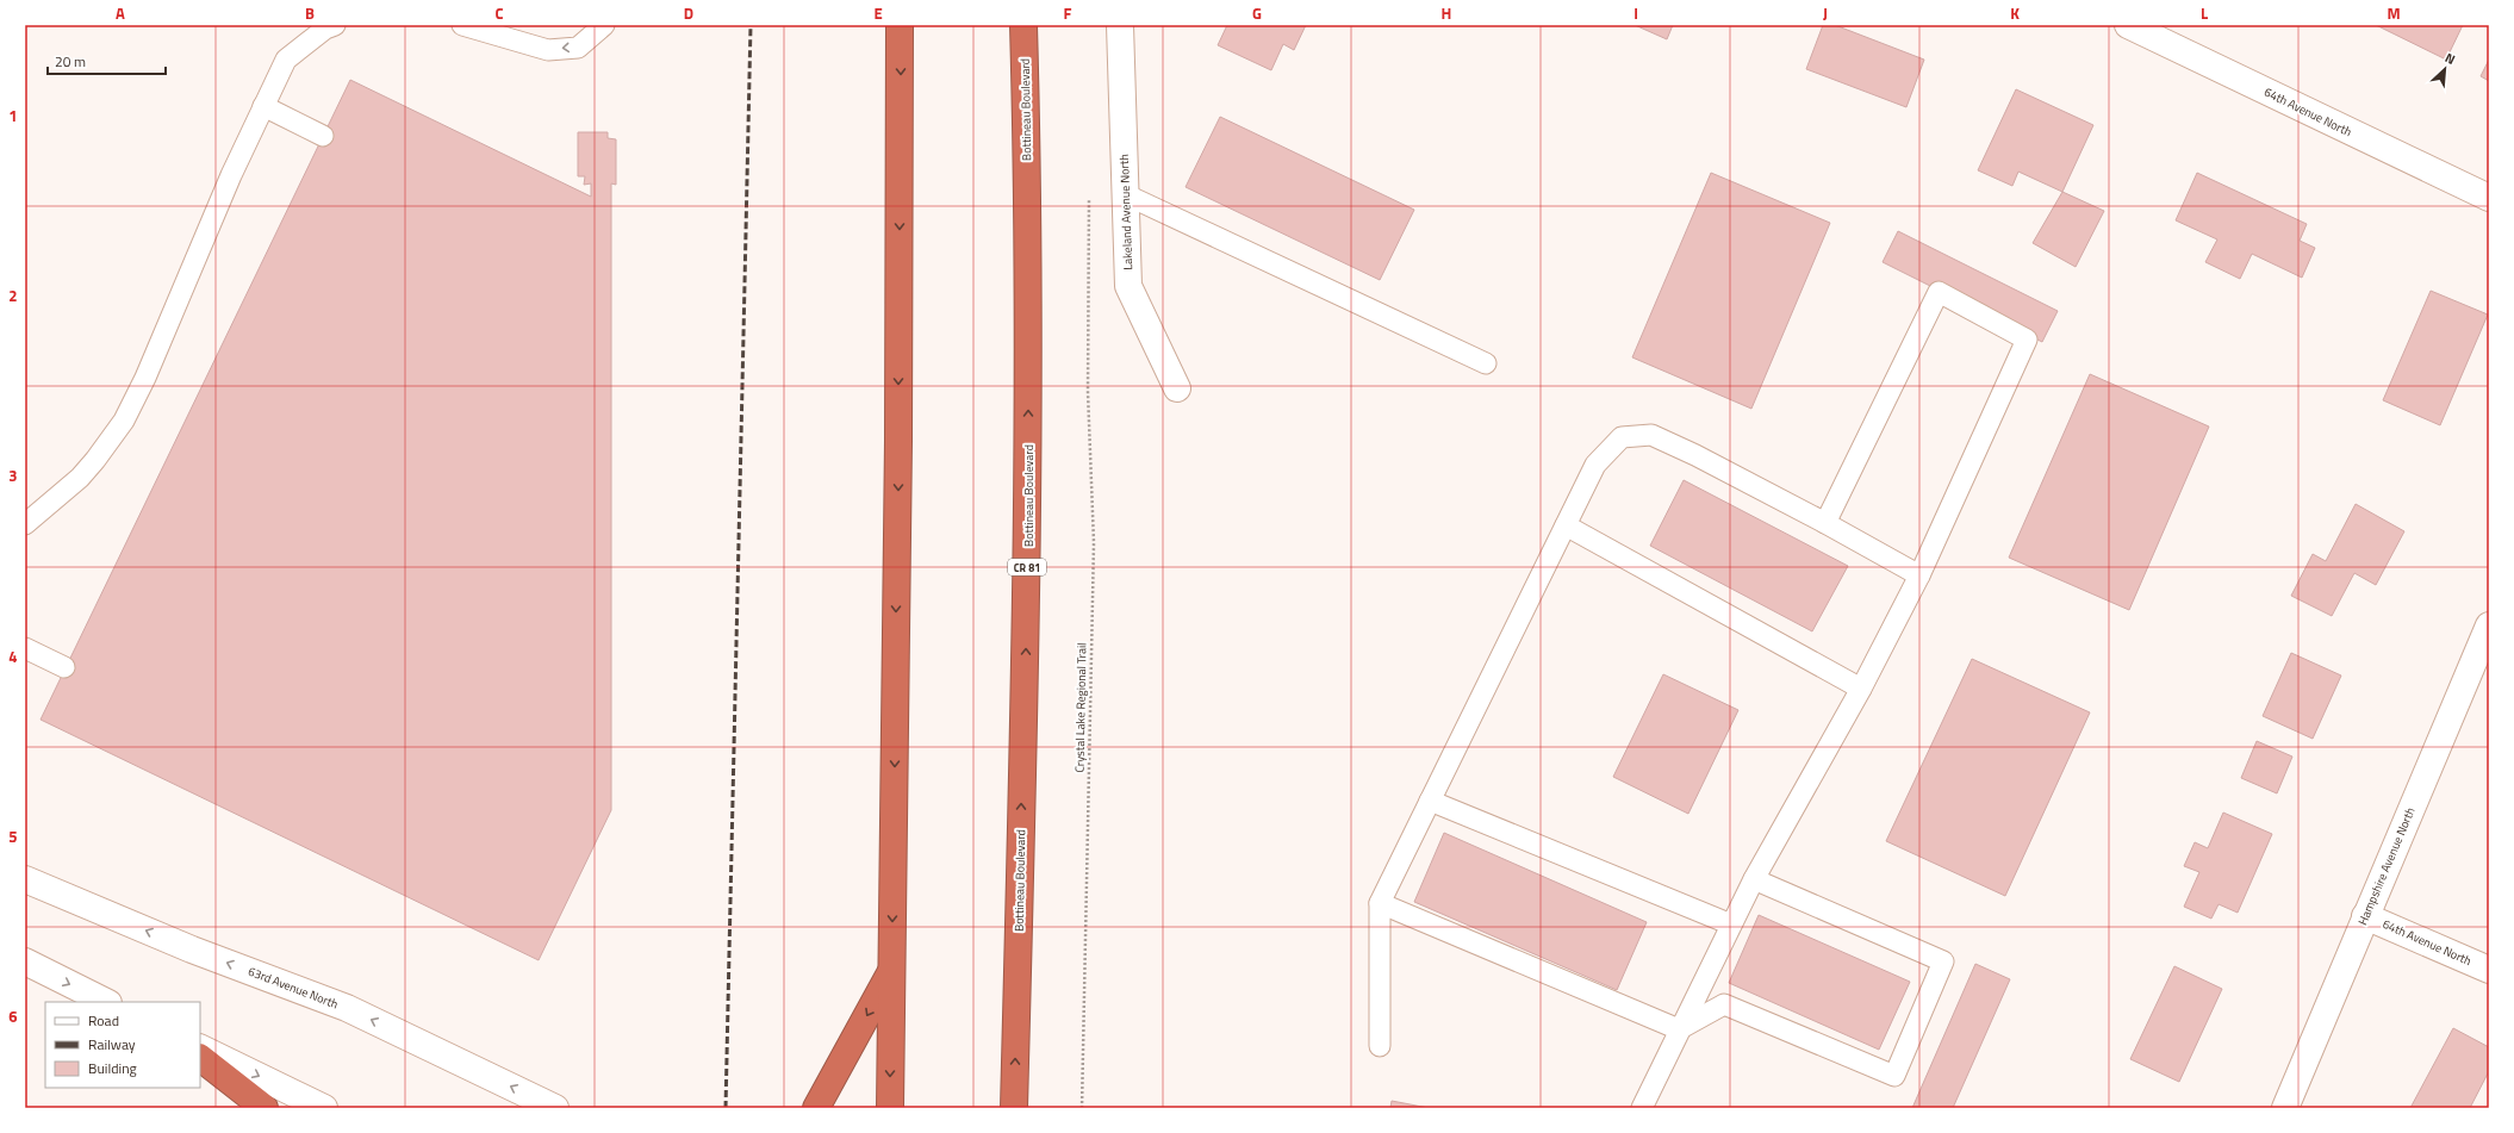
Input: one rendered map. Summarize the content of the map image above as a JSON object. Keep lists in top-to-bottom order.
{
  "streets": {
    "highway": ["Bottineau Boulevard", "CR 81"],
    "street": [
      "64th Avenue North",
      "Lakeland Avenue North",
      "Hampshire Avenue North",
      "63rd Avenue North"
    ],
    "path": ["Crystal Lake Regional Trail"]
  },
  "crossings": [
    ["64th Avenue North", "Hampshire Avenue North"]
  ],
  "legend": ["Road", "Railway", "Building"],
  "scale_bar": "20 m",
  "north": "top right",
  "grid": {
    "columns": [
      "A",
      "B",
      "C",
      "D",
      "E",
      "F",
      "G",
      "H",
      "I",
      "J",
      "K",
      "L",
      "M"
    ],
    "rows": [
      "1",
      "2",
      "3",
      "4",
      "5",
      "6"
    ]
  }
}
